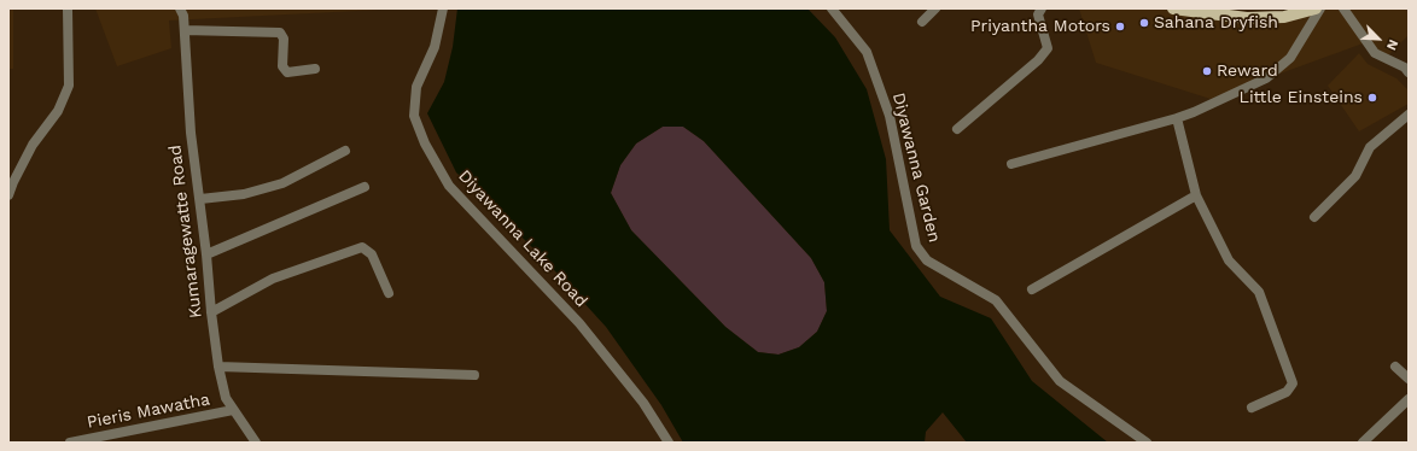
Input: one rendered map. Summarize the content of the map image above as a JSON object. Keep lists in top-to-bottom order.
{
  "streets": {
    "street": [
      "Diyawanna Garden",
      "Kumaragewatte Road",
      "Diyawanna Lake Road",
      "Pieris Mawatha"
    ]
  },
  "crossings": [
    ["Kumaragewatte Road", "Pieris Mawatha"]
  ],
  "places": [
    "Sahana Dryfish",
    "Priyantha Motors",
    "Reward",
    "Little Einsteins"
  ],
  "north": "bottom right"
}
